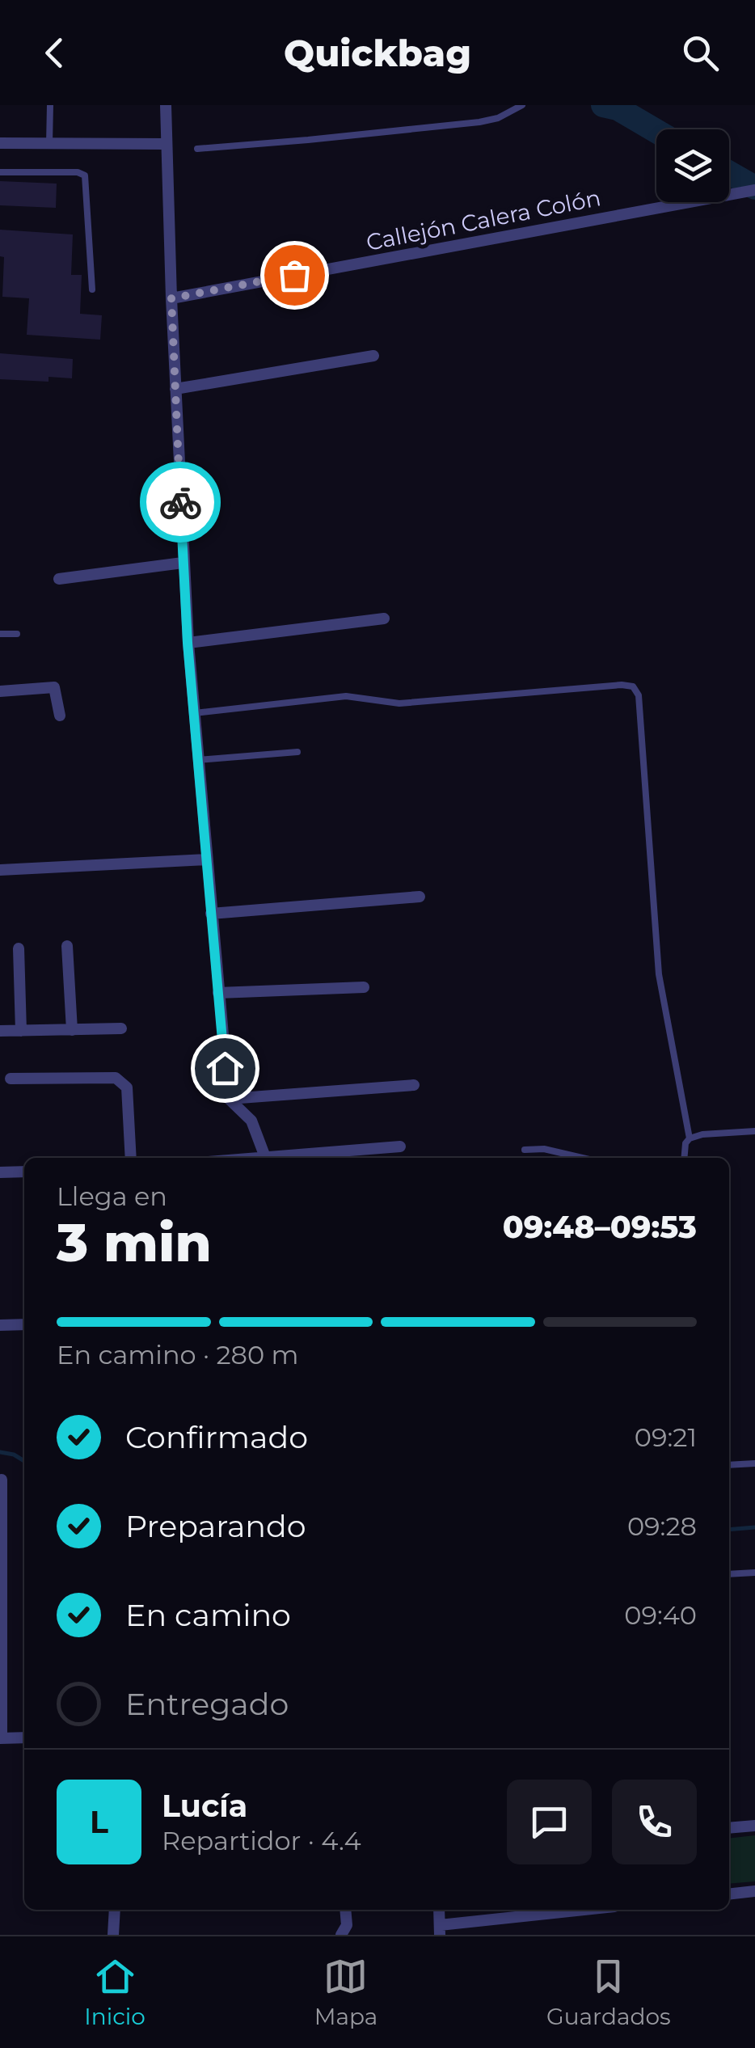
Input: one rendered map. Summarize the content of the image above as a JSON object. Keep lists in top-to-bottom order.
{
  "streets": {
    "street": ["Callejón Calera Colón"]
  },
  "page": {
    "header": "Quickbag",
    "heading": ["3 min", "Llega en", "09:48–09:53"],
    "panel": ["Lucía", "Repartidor · 4.4"],
    "bar": "En camino · 280 m",
    "list": [
      ["Confirmado", "09:21"],
      ["Preparando", "09:28"],
      ["En camino", "09:40"],
      "Entregado"
    ],
    "round": "L",
    "tabs": ["Inicio", "Mapa", "Guardados"]
  }
}
